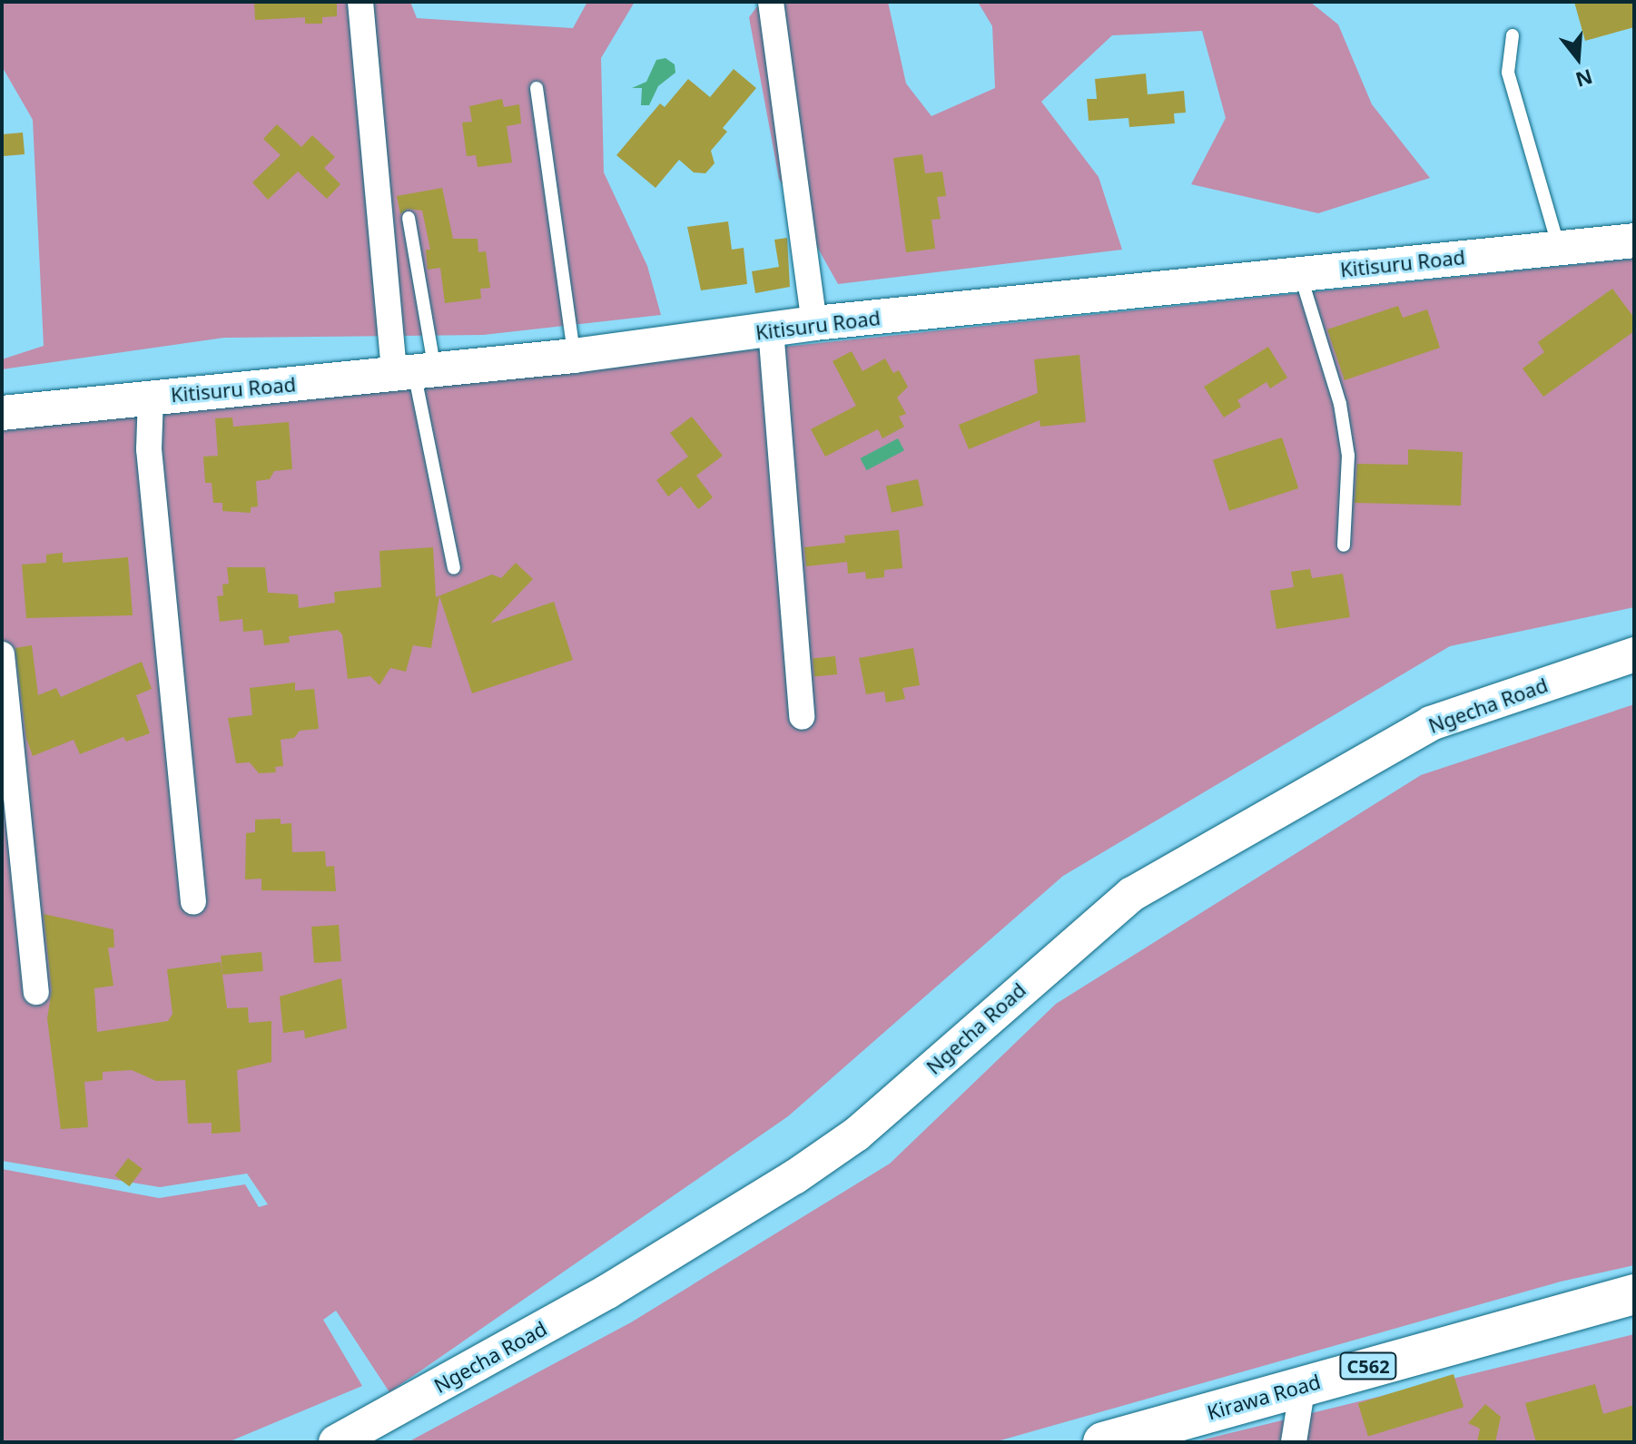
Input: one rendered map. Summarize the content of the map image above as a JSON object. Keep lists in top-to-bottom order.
{
  "streets": {
    "main road": ["C562", "Kirawa Road"],
    "street": ["Kitisuru Road", "Ngecha Road"]
  },
  "north": "bottom"
}
